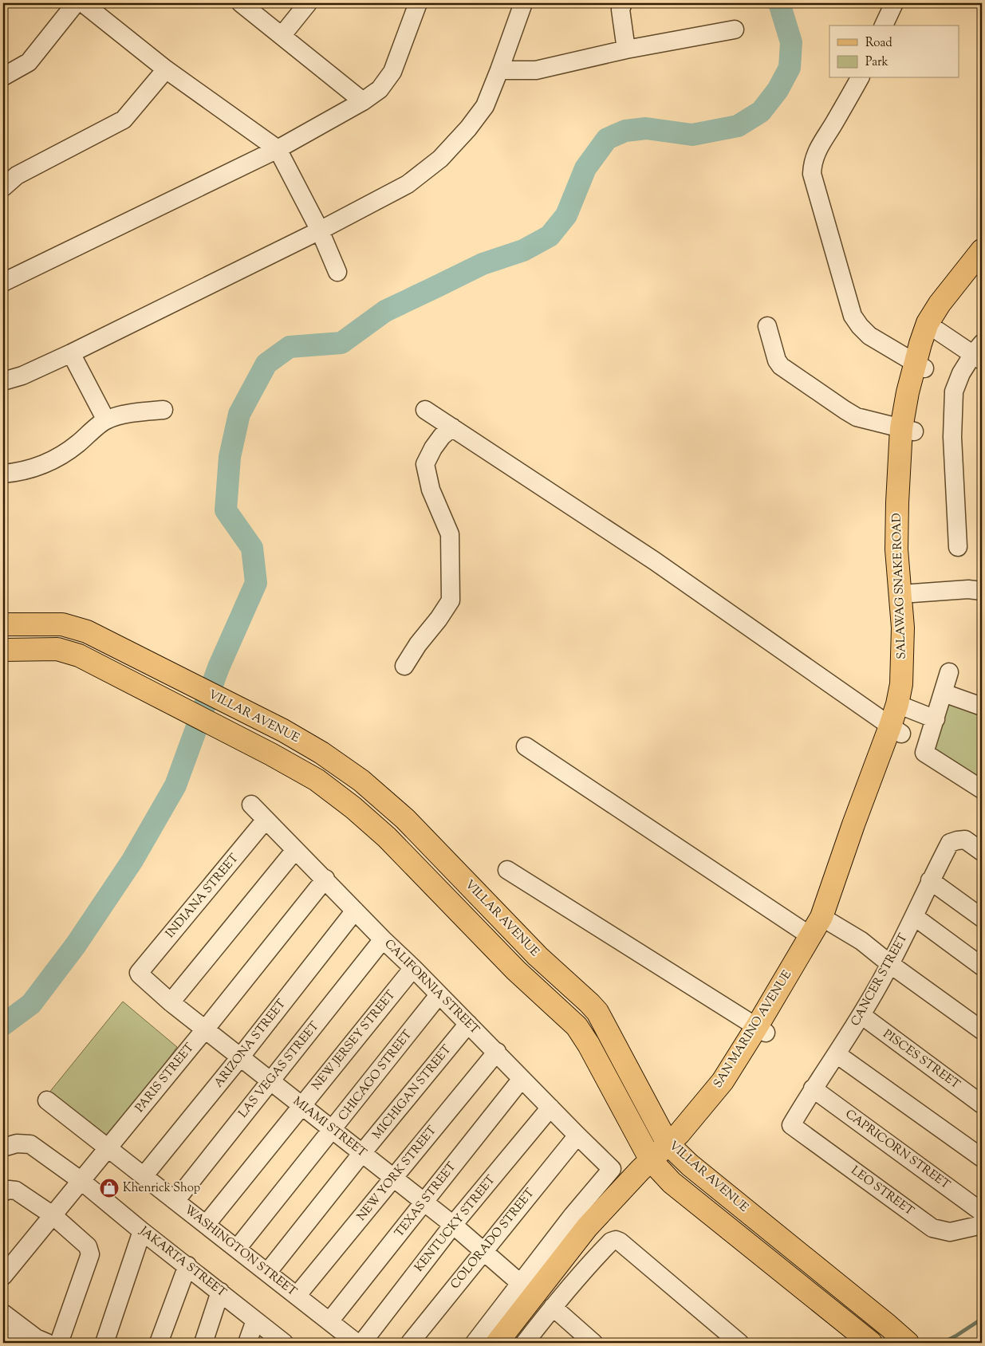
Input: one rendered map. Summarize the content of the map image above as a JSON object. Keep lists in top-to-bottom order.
{
  "streets": {
    "main road": ["SALAWAG SNAKE ROAD", "VILLAR AVENUE", "SAN MARINO AVENUE"],
    "street": [
      "INDIANA STREET",
      "CANCER STREET",
      "CALIFORNIA STREET",
      "NEW JERSEY STREET",
      "ARIZONA STREET",
      "PISCES STREET",
      "LAS VEGAS STREET",
      "CHICAGO STREET",
      "PARIS STREET",
      "MICHIGAN STREET",
      "MIAMI STREET",
      "CAPRICORN STREET",
      "NEW YORK STREET",
      "LEO STREET",
      "TEXAS STREET",
      "KENTUCKY STREET",
      "COLORADO STREET",
      "WASHINGTON STREET",
      "JAKARTA STREET"
    ]
  },
  "crossings": [
    ["SALAWAG SNAKE ROAD", "SAN MARINO AVENUE"],
    ["VILLAR AVENUE", "SAN MARINO AVENUE"],
    ["INDIANA STREET", "CALIFORNIA STREET"],
    ["INDIANA STREET", "MIAMI STREET"],
    ["CANCER STREET", "PISCES STREET"],
    ["CANCER STREET", "CAPRICORN STREET"],
    ["CANCER STREET", "LEO STREET"],
    ["CALIFORNIA STREET", "SAN MARINO AVENUE"],
    ["CALIFORNIA STREET", "NEW JERSEY STREET"],
    ["CALIFORNIA STREET", "ARIZONA STREET"],
    ["CALIFORNIA STREET", "LAS VEGAS STREET"],
    ["CALIFORNIA STREET", "CHICAGO STREET"],
    ["CALIFORNIA STREET", "PARIS STREET"],
    ["CALIFORNIA STREET", "MICHIGAN STREET"],
    ["CALIFORNIA STREET", "MIAMI STREET"],
    ["CALIFORNIA STREET", "NEW YORK STREET"],
    ["CALIFORNIA STREET", "TEXAS STREET"],
    ["CALIFORNIA STREET", "KENTUCKY STREET"],
    ["CALIFORNIA STREET", "COLORADO STREET"],
    ["SAN MARINO AVENUE", "MIAMI STREET"],
    ["NEW JERSEY STREET", "MIAMI STREET"],
    ["NEW JERSEY STREET", "WASHINGTON STREET"],
    ["ARIZONA STREET", "MIAMI STREET"],
    ["ARIZONA STREET", "WASHINGTON STREET"],
    ["LAS VEGAS STREET", "MIAMI STREET"],
    ["LAS VEGAS STREET", "WASHINGTON STREET"],
    ["CHICAGO STREET", "MIAMI STREET"],
    ["CHICAGO STREET", "WASHINGTON STREET"],
    ["PARIS STREET", "MIAMI STREET"],
    ["PARIS STREET", "WASHINGTON STREET"],
    ["PARIS STREET", "JAKARTA STREET"],
    ["MICHIGAN STREET", "MIAMI STREET"],
    ["MICHIGAN STREET", "WASHINGTON STREET"],
    ["MIAMI STREET", "NEW YORK STREET"],
    ["MIAMI STREET", "TEXAS STREET"],
    ["MIAMI STREET", "KENTUCKY STREET"],
    ["MIAMI STREET", "COLORADO STREET"],
    ["NEW YORK STREET", "WASHINGTON STREET"],
    ["TEXAS STREET", "WASHINGTON STREET"]
  ],
  "places": {
    "shop": ["Khenrick Shop"]
  },
  "legend": ["Road", "Park"]
}
